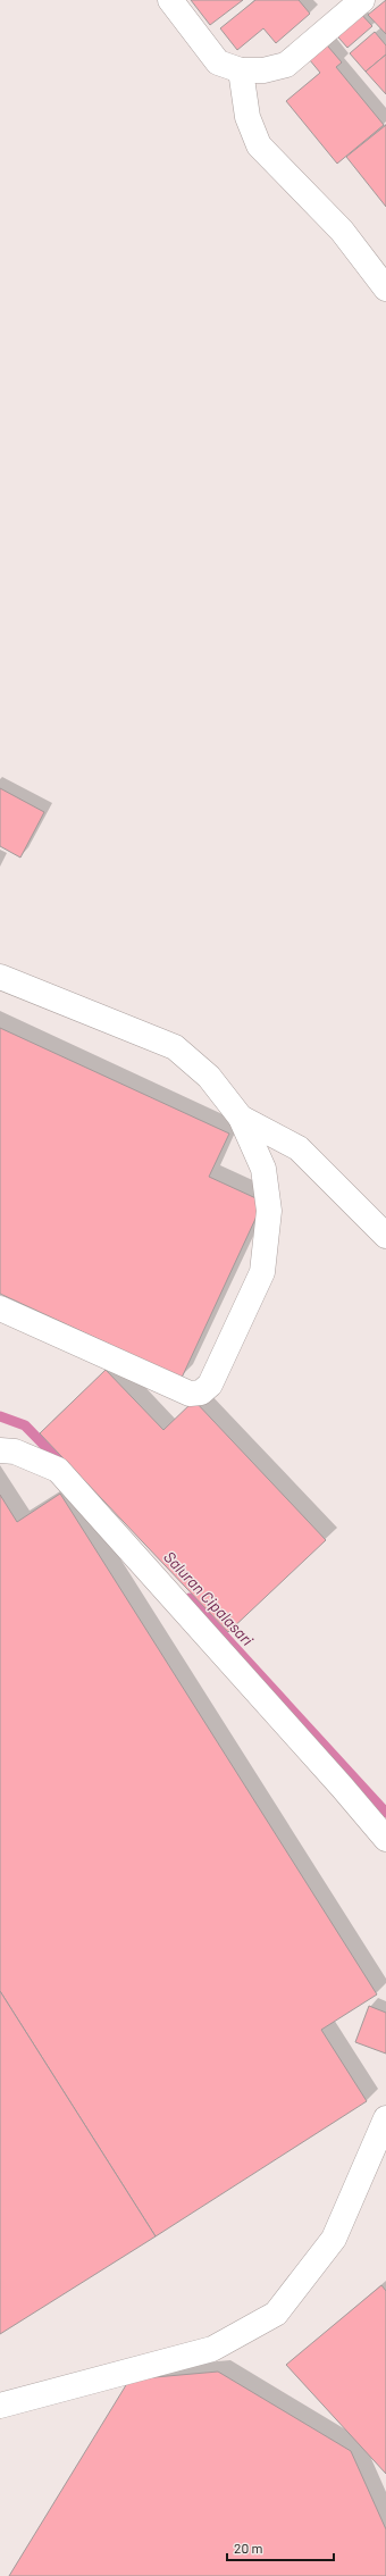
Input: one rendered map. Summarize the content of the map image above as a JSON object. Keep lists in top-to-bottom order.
{
  "water": ["Saluran Cipalasari"],
  "scale_bar": "20 m"
}
